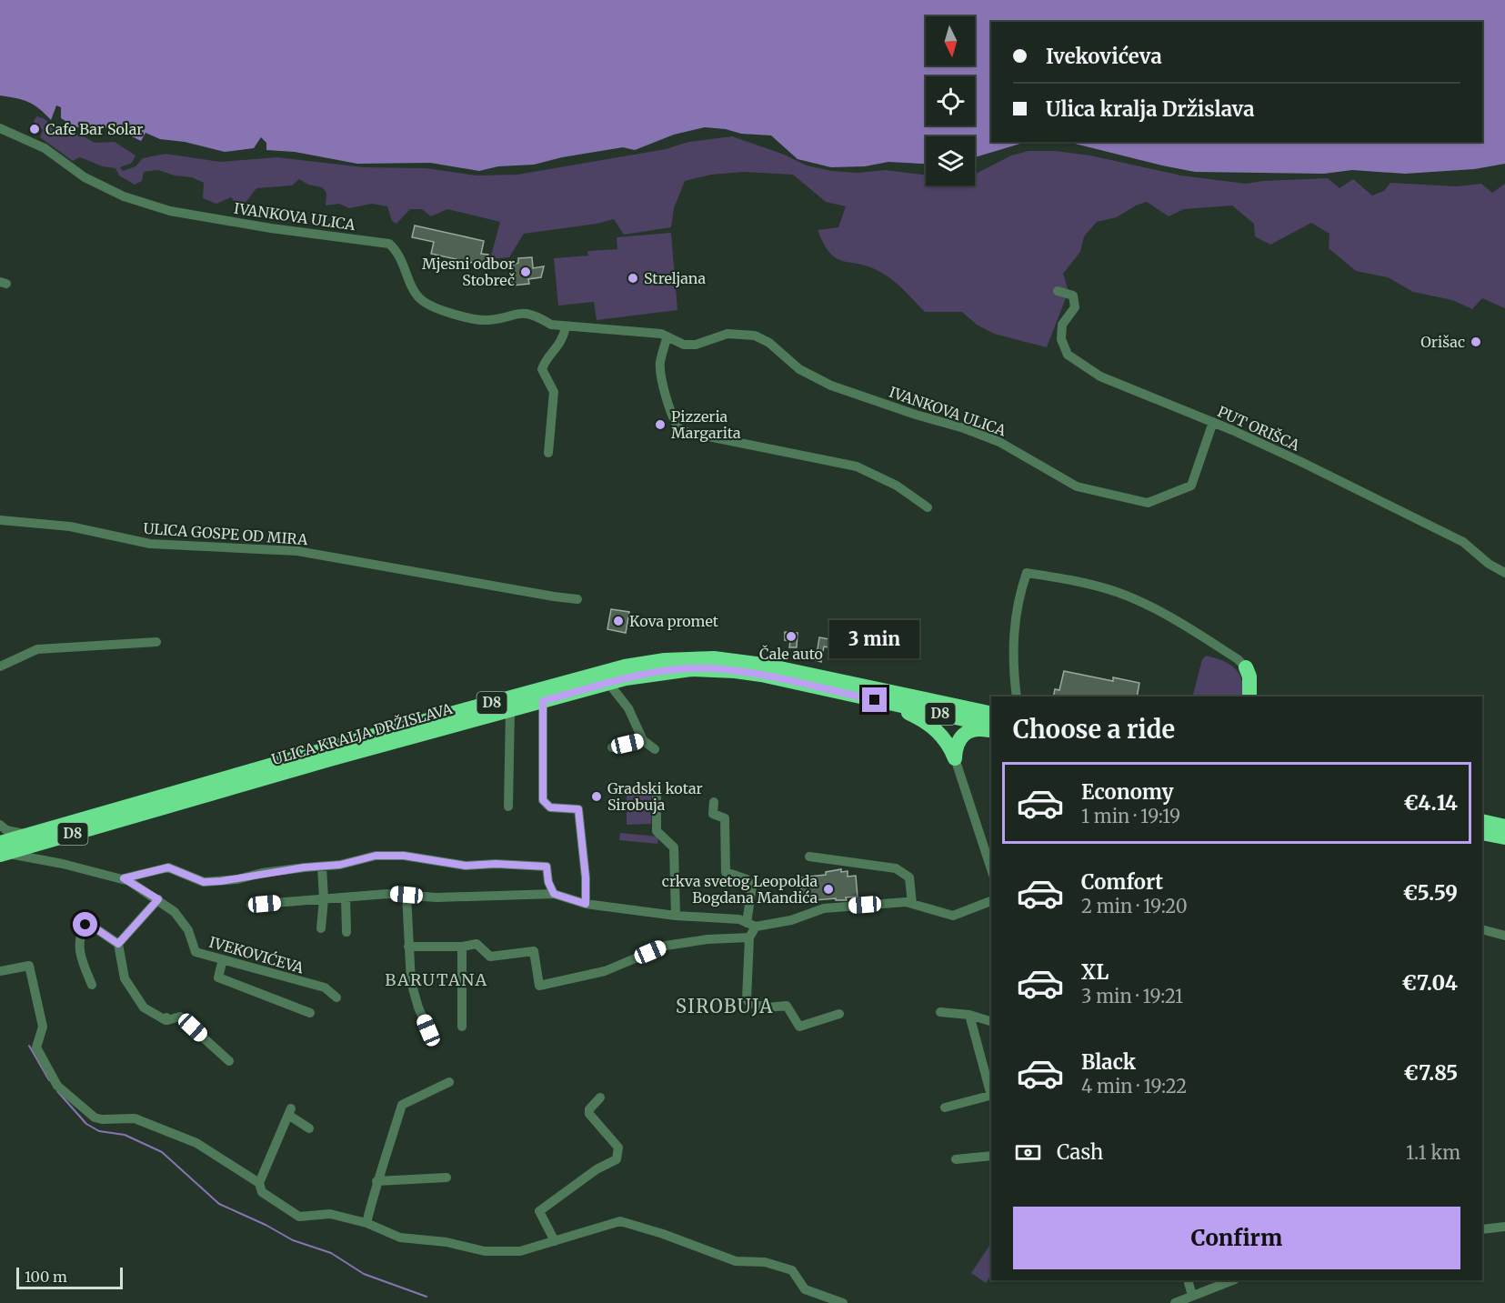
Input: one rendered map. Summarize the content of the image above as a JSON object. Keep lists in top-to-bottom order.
{
  "streets": {
    "highway": ["D8", "ULICA KRALJA DRŽISLAVA"],
    "street": [
      "IVANKOVA ULICA",
      "PUT ORIŠCA",
      "ULICA GOSPE OD MIRA",
      "IVEKOVIĆEVA"
    ]
  },
  "crossings": [
    ["IVANKOVA ULICA", "PUT ORIŠCA"],
    ["ULICA KRALJA DRŽISLAVA", "IVEKOVIĆEVA"]
  ],
  "districts": ["BARUTANA", "SIROBUJA"],
  "places": [
    "Cafe Bar Solar",
    "Mjesni odbor Stobreč",
    "Streljana",
    "Orišac",
    "Pizzeria Margarita",
    "Kova promet",
    "Čale auto",
    "Gradski kotar Sirobuja",
    "crkva svetog Leopolda Bogdana Mandića"
  ],
  "scale_bar": "100 m",
  "north": "bottom",
  "page": {
    "banner": ["Ivekovićeva", "Ulica kralja Držislava"],
    "bubble": "3 min",
    "heading": "Choose a ride",
    "list": [
      {
        "name": "Economy",
        "note": "1 min · 19:19",
        "value": "€4.14"
      },
      {
        "name": "Comfort",
        "note": "2 min · 19:20",
        "value": "€5.59"
      },
      {
        "name": "XL",
        "note": "3 min · 19:21",
        "value": "€7.04"
      },
      {
        "name": "Black",
        "note": "4 min · 19:22",
        "value": "€7.85"
      }
    ],
    "pay": ["Cash", "1.1 km"],
    "buttons": "Confirm",
    "scale": "100 m"
  }
}
